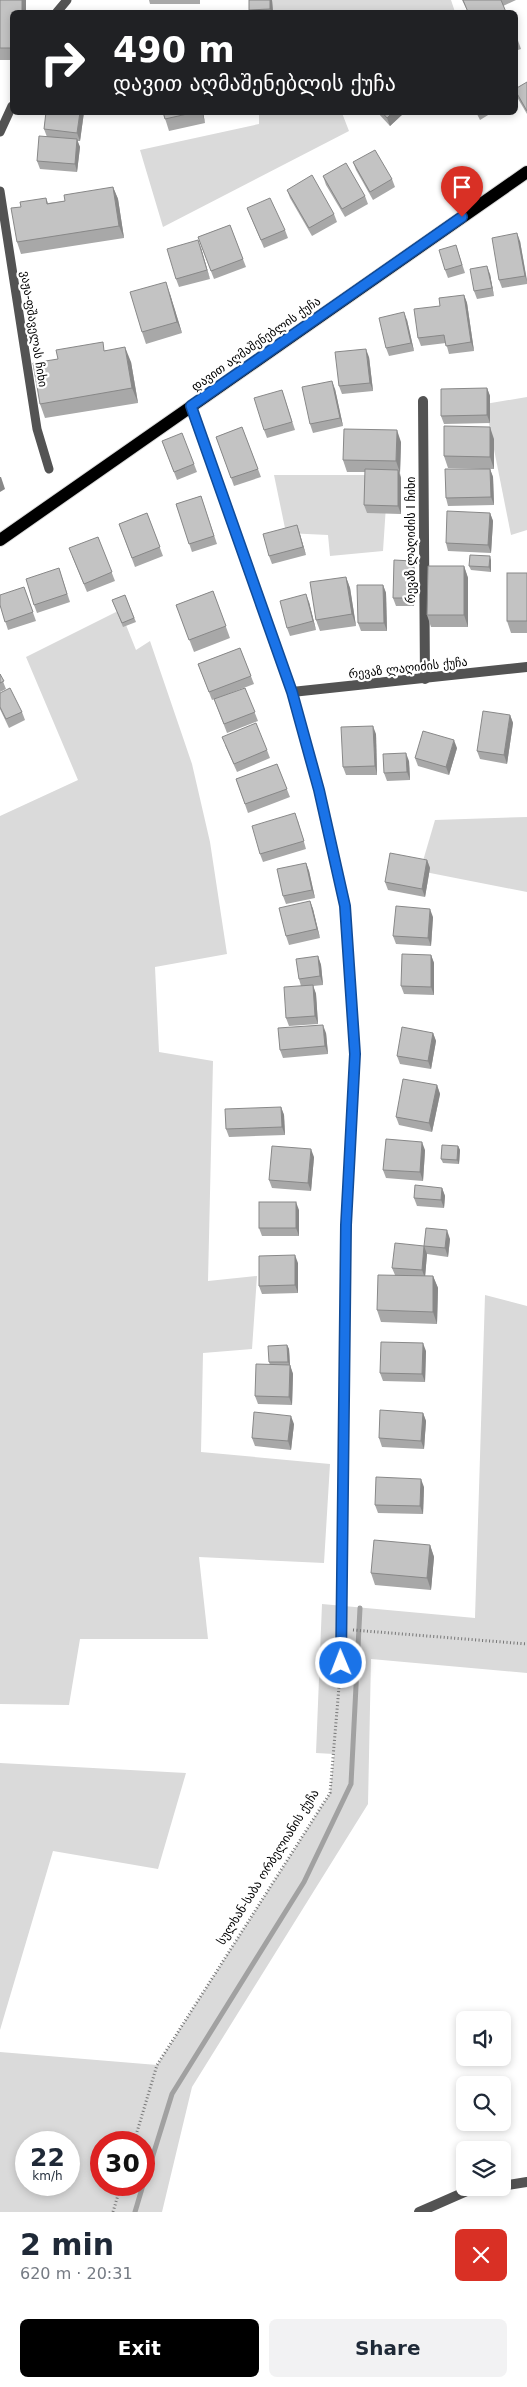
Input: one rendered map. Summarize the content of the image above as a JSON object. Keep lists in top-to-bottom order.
{
  "streets": {
    "main road": ["დავით აღმაშენებლის ქუჩა"],
    "street": ["რევაზ ლაღიძის I ჩიხი", "რევაზ ლაღიძის ქუჩა"],
    "lane": ["ვაჟა-ფშაველას ჩიხი"],
    "path": ["სულხან-საბა ორბელიანის ქუჩა"]
  },
  "crossings": [
    ["რევაზ ლაღიძის I ჩიხი", "რევაზ ლაღიძის ქუჩა"]
  ],
  "page": {
    "turn": ["490 m", "დავით აღმაშენებლის ქუჩა"],
    "speed": "22 km/h",
    "limit": "30",
    "heading": ["2 min", "620 m · 20:31"],
    "buttons": ["Exit", "Share"]
  }
}
